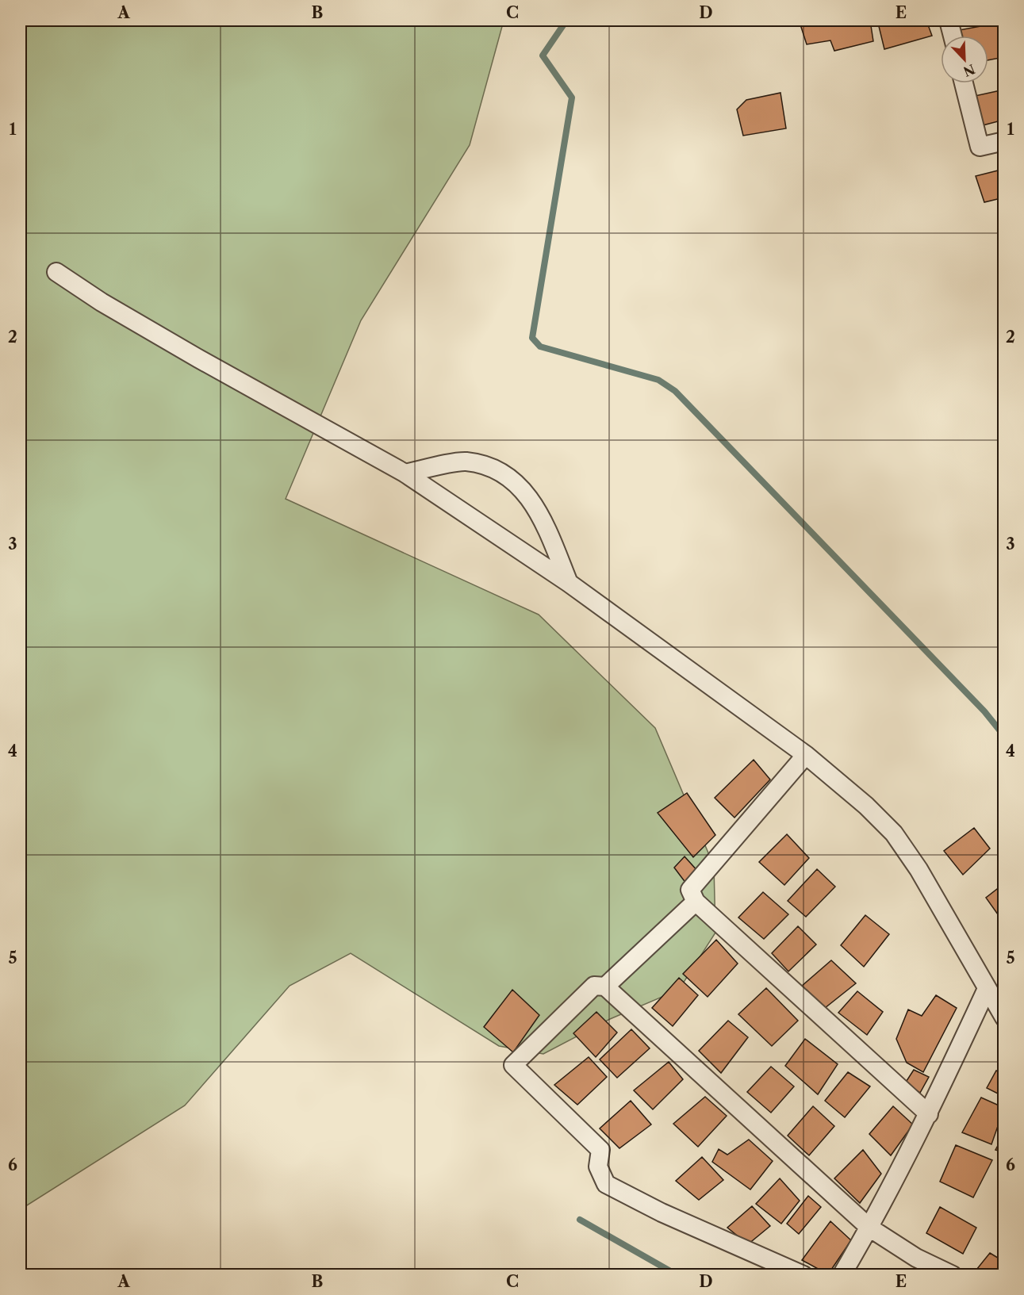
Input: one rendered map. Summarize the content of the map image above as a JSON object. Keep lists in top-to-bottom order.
{
  "north": "bottom right",
  "grid": {
    "columns": [
      "A",
      "B",
      "C",
      "D",
      "E"
    ],
    "rows": [
      "1",
      "2",
      "3",
      "4",
      "5",
      "6"
    ]
  }
}
